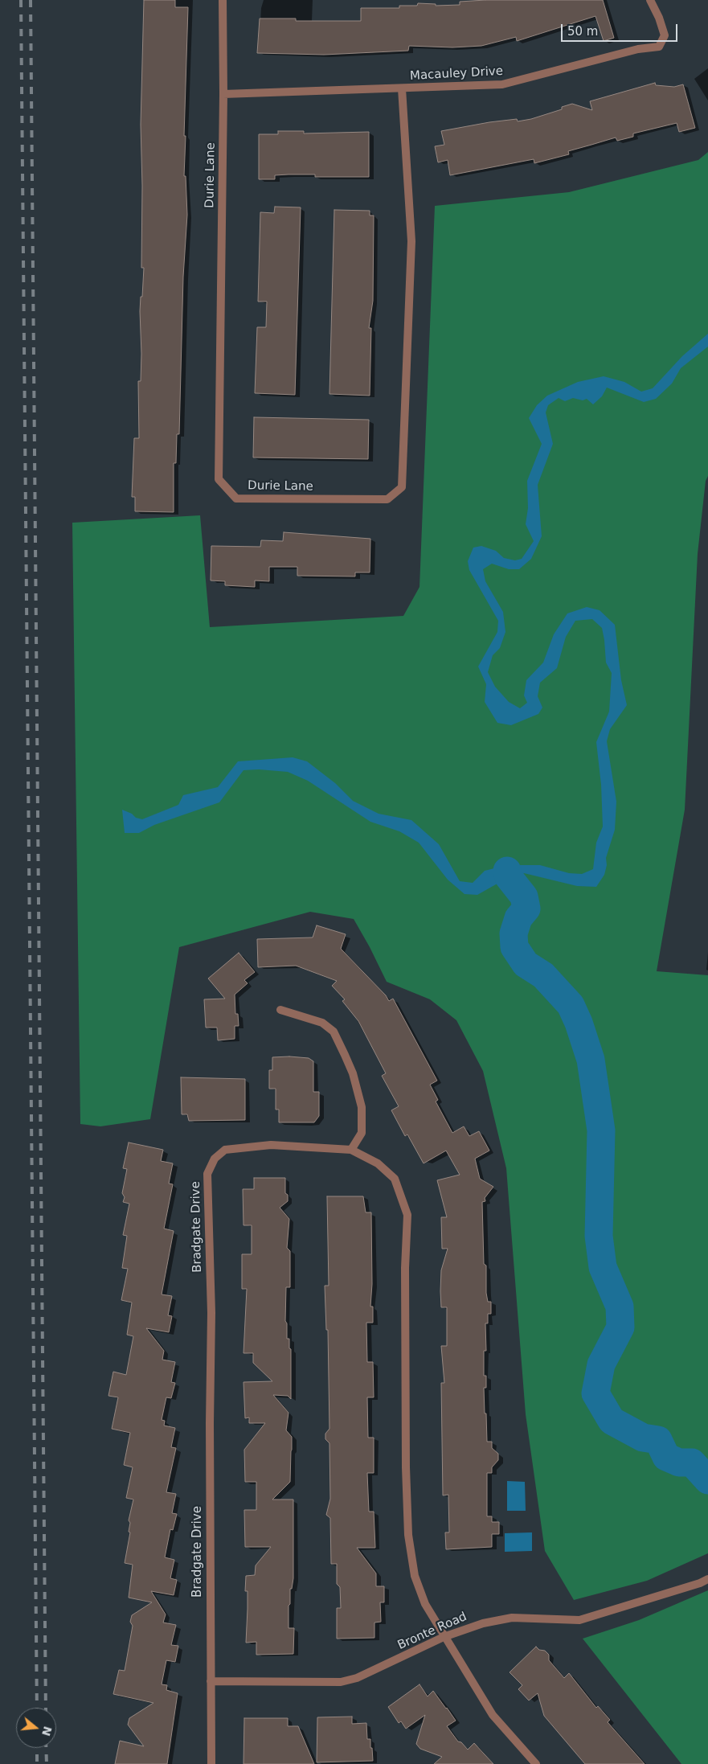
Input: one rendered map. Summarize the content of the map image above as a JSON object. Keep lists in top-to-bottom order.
{
  "streets": {
    "street": [
      "Macauley Drive",
      "Durie Lane",
      "Bradgate Drive",
      "Bronte Road"
    ]
  },
  "crossings": [
    ["Macauley Drive", "Durie Lane"],
    ["Bradgate Drive", "Bronte Road"]
  ],
  "scale_bar": "50 m",
  "north": "right"
}
